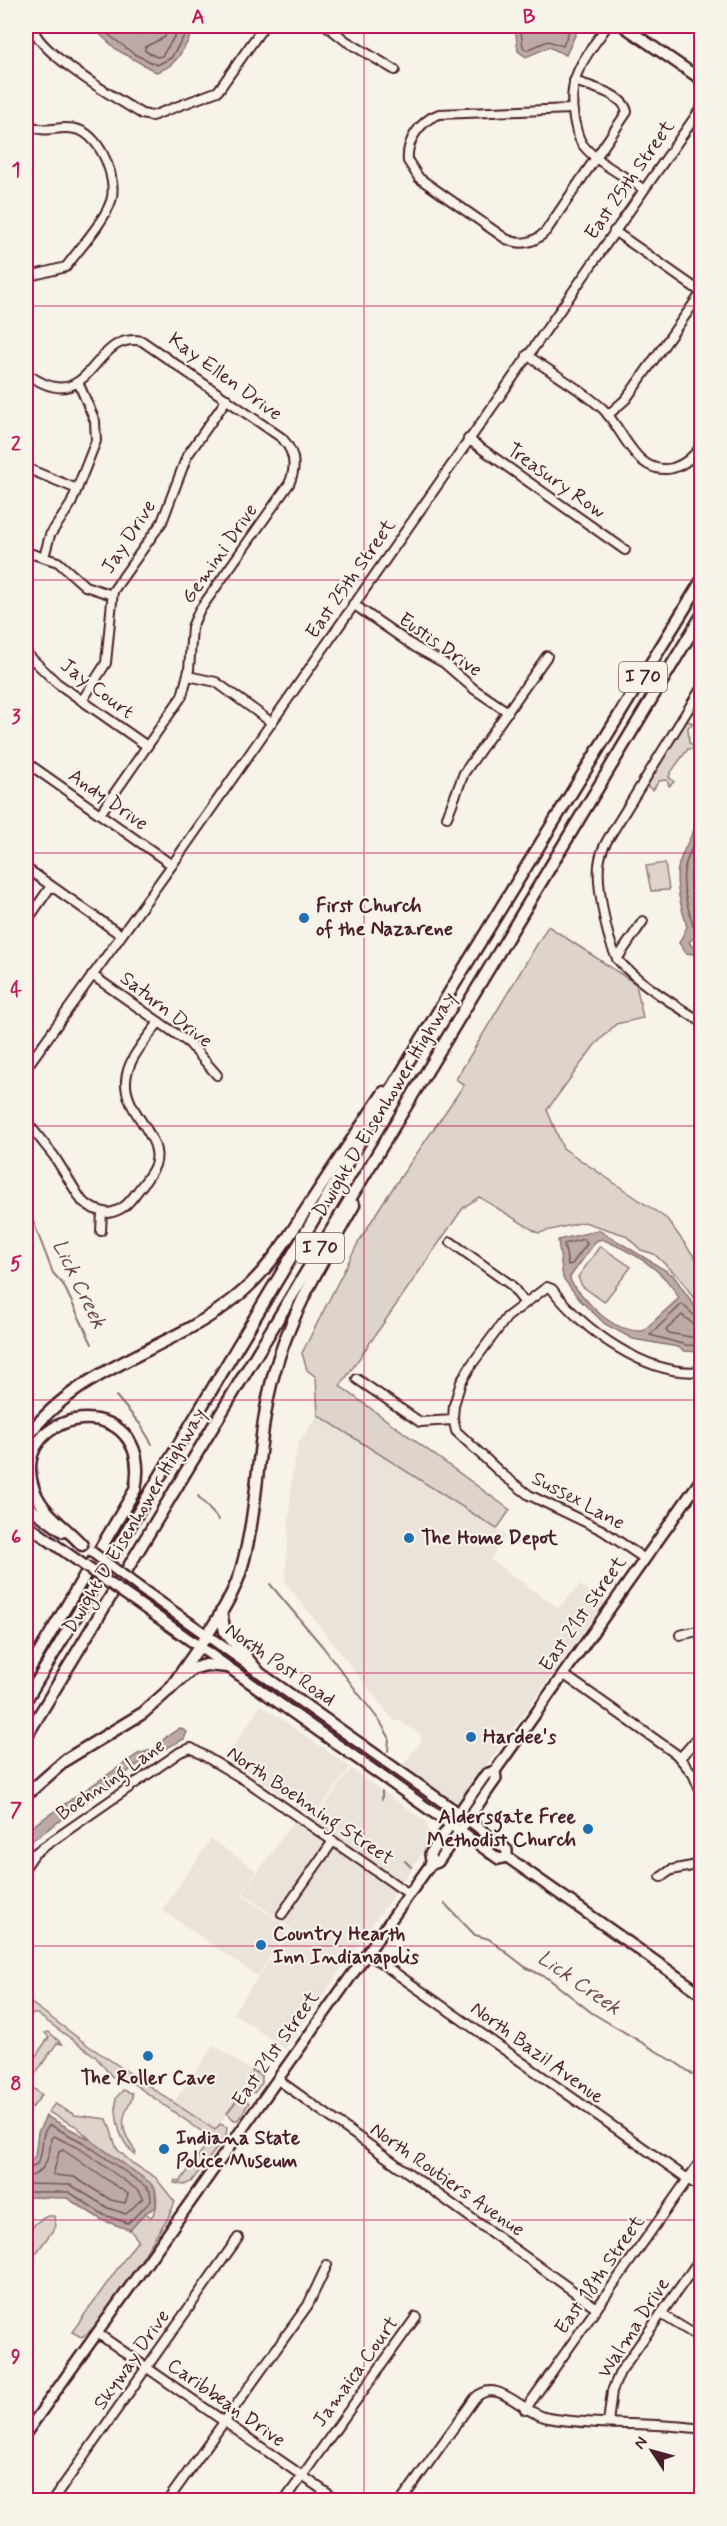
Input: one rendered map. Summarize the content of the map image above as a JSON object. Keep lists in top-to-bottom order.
{
  "streets": {
    "highway": ["I 70", "Dwight D Eisenhower Highway"],
    "main road": ["East 21st Street", "North Post Road"],
    "street": [
      "East 25th Street",
      "Kay Ellen Drive",
      "Treasury Row",
      "Jay Drive",
      "Gemini Drive",
      "Eustis Drive",
      "Jay Court",
      "Andy Drive",
      "Saturn Drive",
      "Sussex Lane",
      "Boehning Lane",
      "North Boehning Street",
      "North Bazil Avenue",
      "North Routiers Avenue",
      "East 18th Street",
      "Walma Drive",
      "Skyway Drive",
      "Jamaica Court",
      "Caribbean Drive"
    ]
  },
  "crossings": [
    ["East 25th Street", "Treasury Row"],
    ["East 25th Street", "Eustis Drive"],
    ["East 25th Street", "Andy Drive"],
    ["East 25th Street", "Saturn Drive"],
    ["Kay Ellen Drive", "Jay Drive"],
    ["Kay Ellen Drive", "Gemini Drive"],
    ["Jay Drive", "Jay Court"],
    ["Gemini Drive", "Jay Court"],
    ["Gemini Drive", "Andy Drive"],
    ["Sussex Lane", "East 21st Street"],
    ["East 21st Street", "North Post Road"],
    ["East 21st Street", "North Boehning Street"],
    ["East 21st Street", "North Bazil Avenue"],
    ["East 21st Street", "North Routiers Avenue"],
    ["East 21st Street", "Caribbean Drive"],
    ["Boehning Lane", "North Boehning Street"],
    ["North Bazil Avenue", "East 18th Street"],
    ["North Routiers Avenue", "East 18th Street"],
    ["Skyway Drive", "Caribbean Drive"],
    ["Jamaica Court", "Caribbean Drive"]
  ],
  "water": ["Lick Creek"],
  "places": [
    "First Church of the Nazarene",
    "The Home Depot",
    "Hardee's",
    "Aldersgate Free Methodist Church",
    "Country Hearth Inn Indianapolis",
    "The Roller Cave",
    "Indiana State Police Museum"
  ],
  "north": "top left",
  "grid": {
    "columns": ["A", "B"],
    "rows": [
      "1",
      "2",
      "3",
      "4",
      "5",
      "6",
      "7",
      "8",
      "9"
    ]
  }
}
